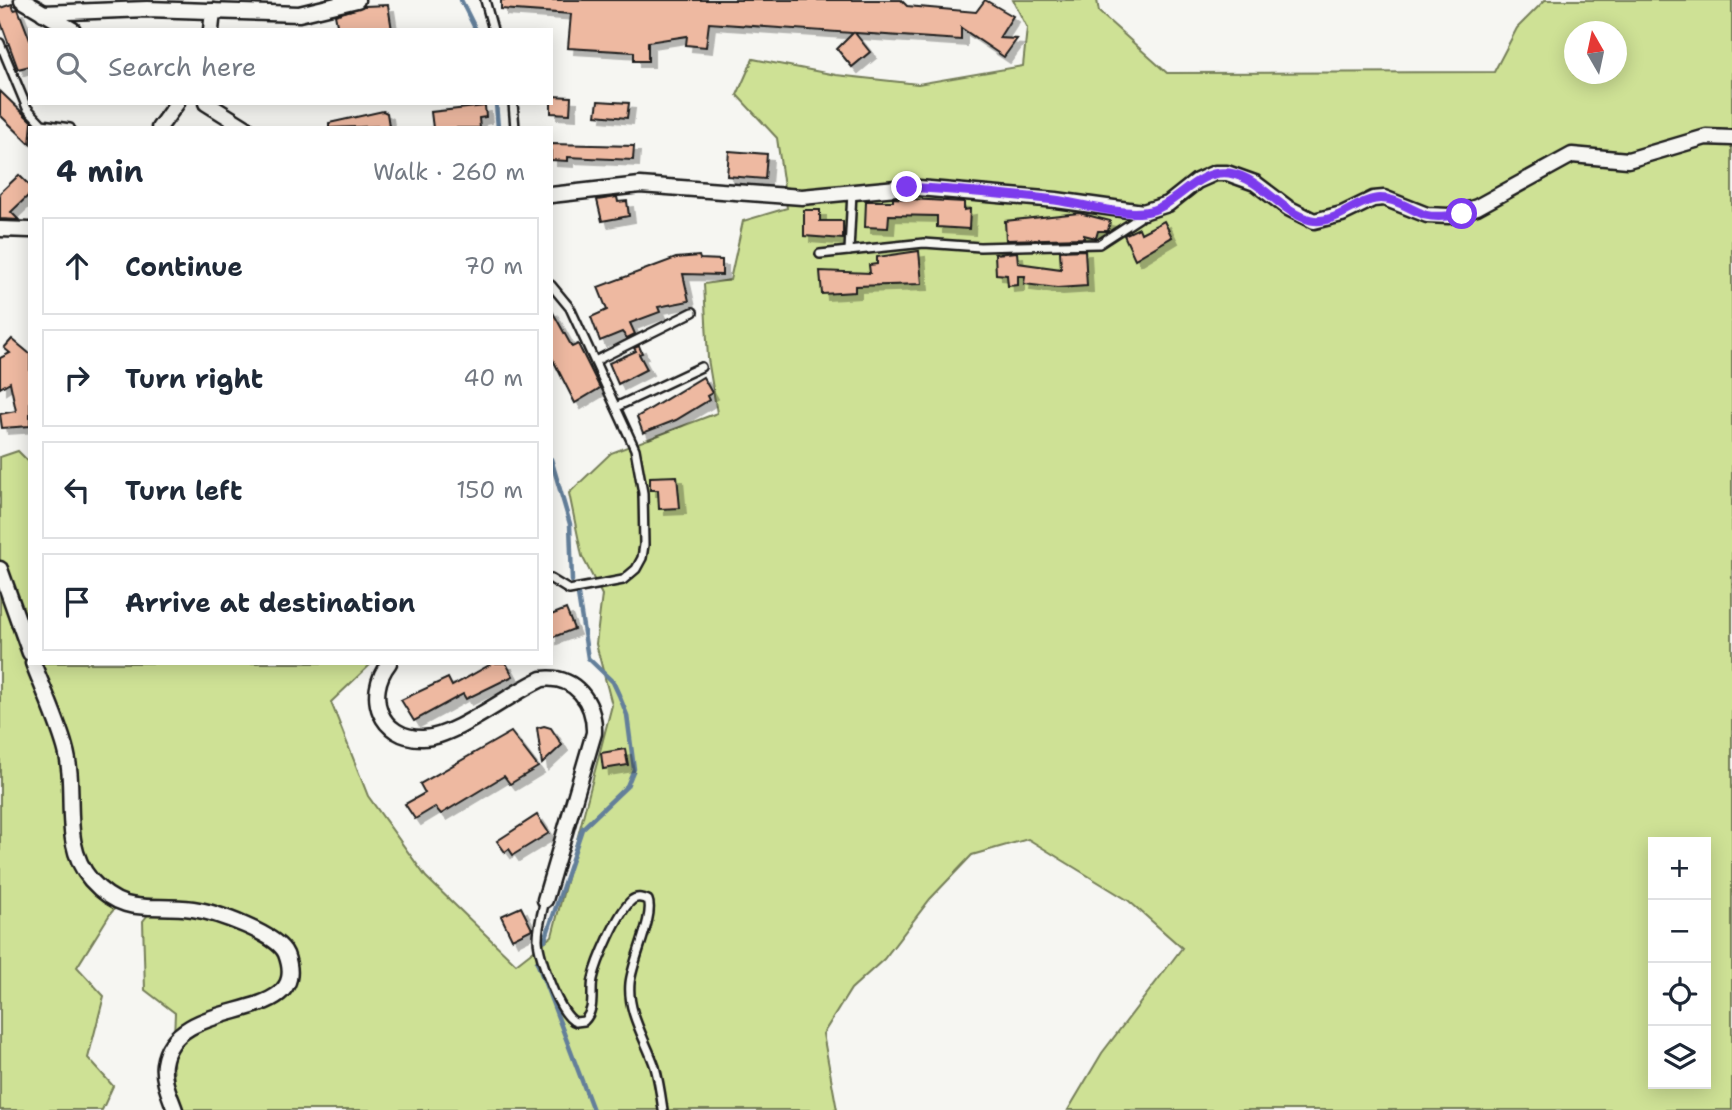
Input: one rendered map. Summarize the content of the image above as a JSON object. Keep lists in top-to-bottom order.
{
  "north": "top",
  "page": {
    "search": "Search here",
    "heading": ["4 min", "Walk · 260 m"],
    "list": [
      ["Continue", "70 m"],
      ["Turn right", "40 m"],
      ["Turn left", "150 m"],
      "Arrive at destination"
    ],
    "map_buttons": ["+", "−"]
  }
}
